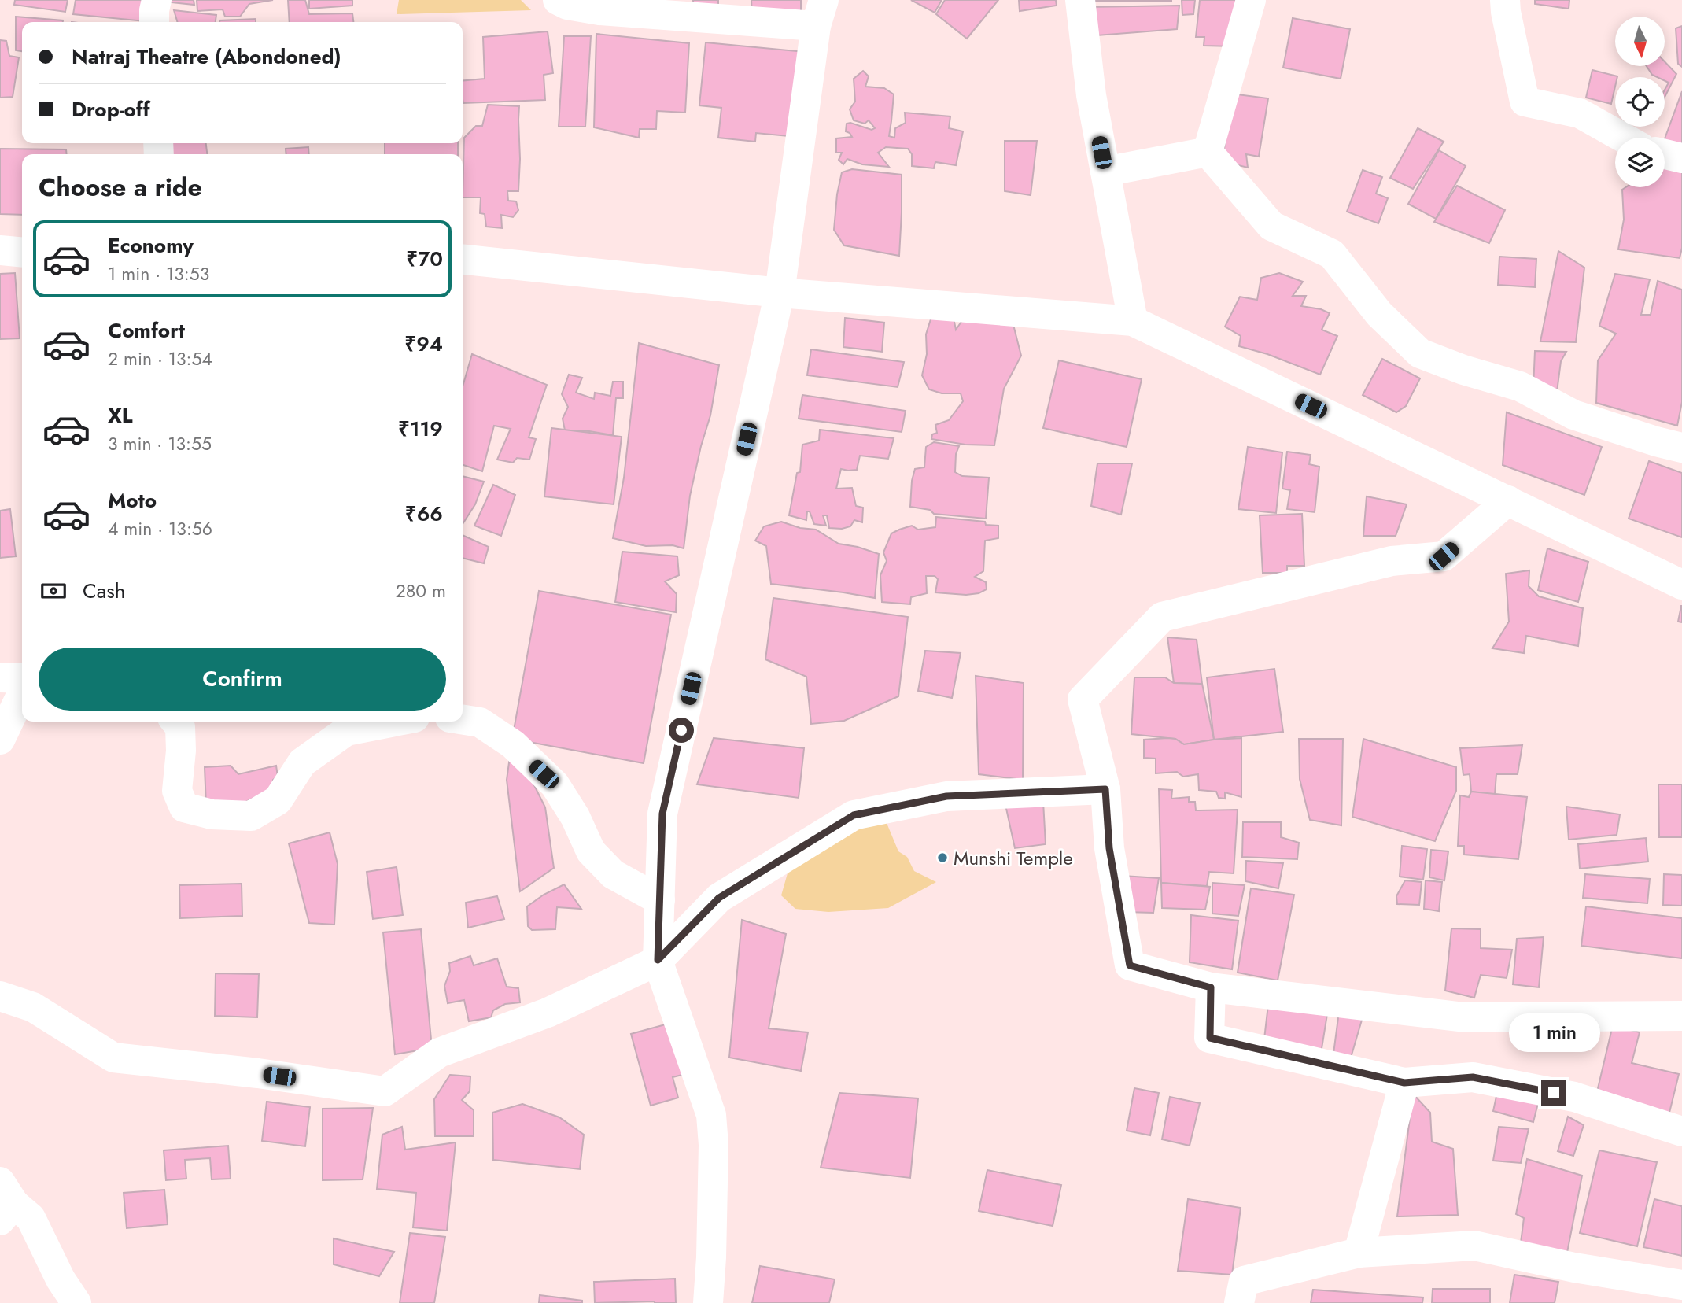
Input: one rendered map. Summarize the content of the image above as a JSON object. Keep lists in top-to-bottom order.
{
  "places": ["Munshi Temple"],
  "north": "bottom",
  "page": {
    "banner": ["Natraj Theatre (Abondoned)", "Drop-off"],
    "heading": "Choose a ride",
    "list": [
      {
        "name": "Economy",
        "note": "1 min · 13:53",
        "value": "₹70"
      },
      {
        "name": "Comfort",
        "note": "2 min · 13:54",
        "value": "₹94"
      },
      {
        "name": "XL",
        "note": "3 min · 13:55",
        "value": "₹119"
      },
      {
        "name": "Moto",
        "note": "4 min · 13:56",
        "value": "₹66"
      }
    ],
    "pay": ["Cash", "280 m"],
    "buttons": "Confirm",
    "bubble": "1 min"
  }
}
